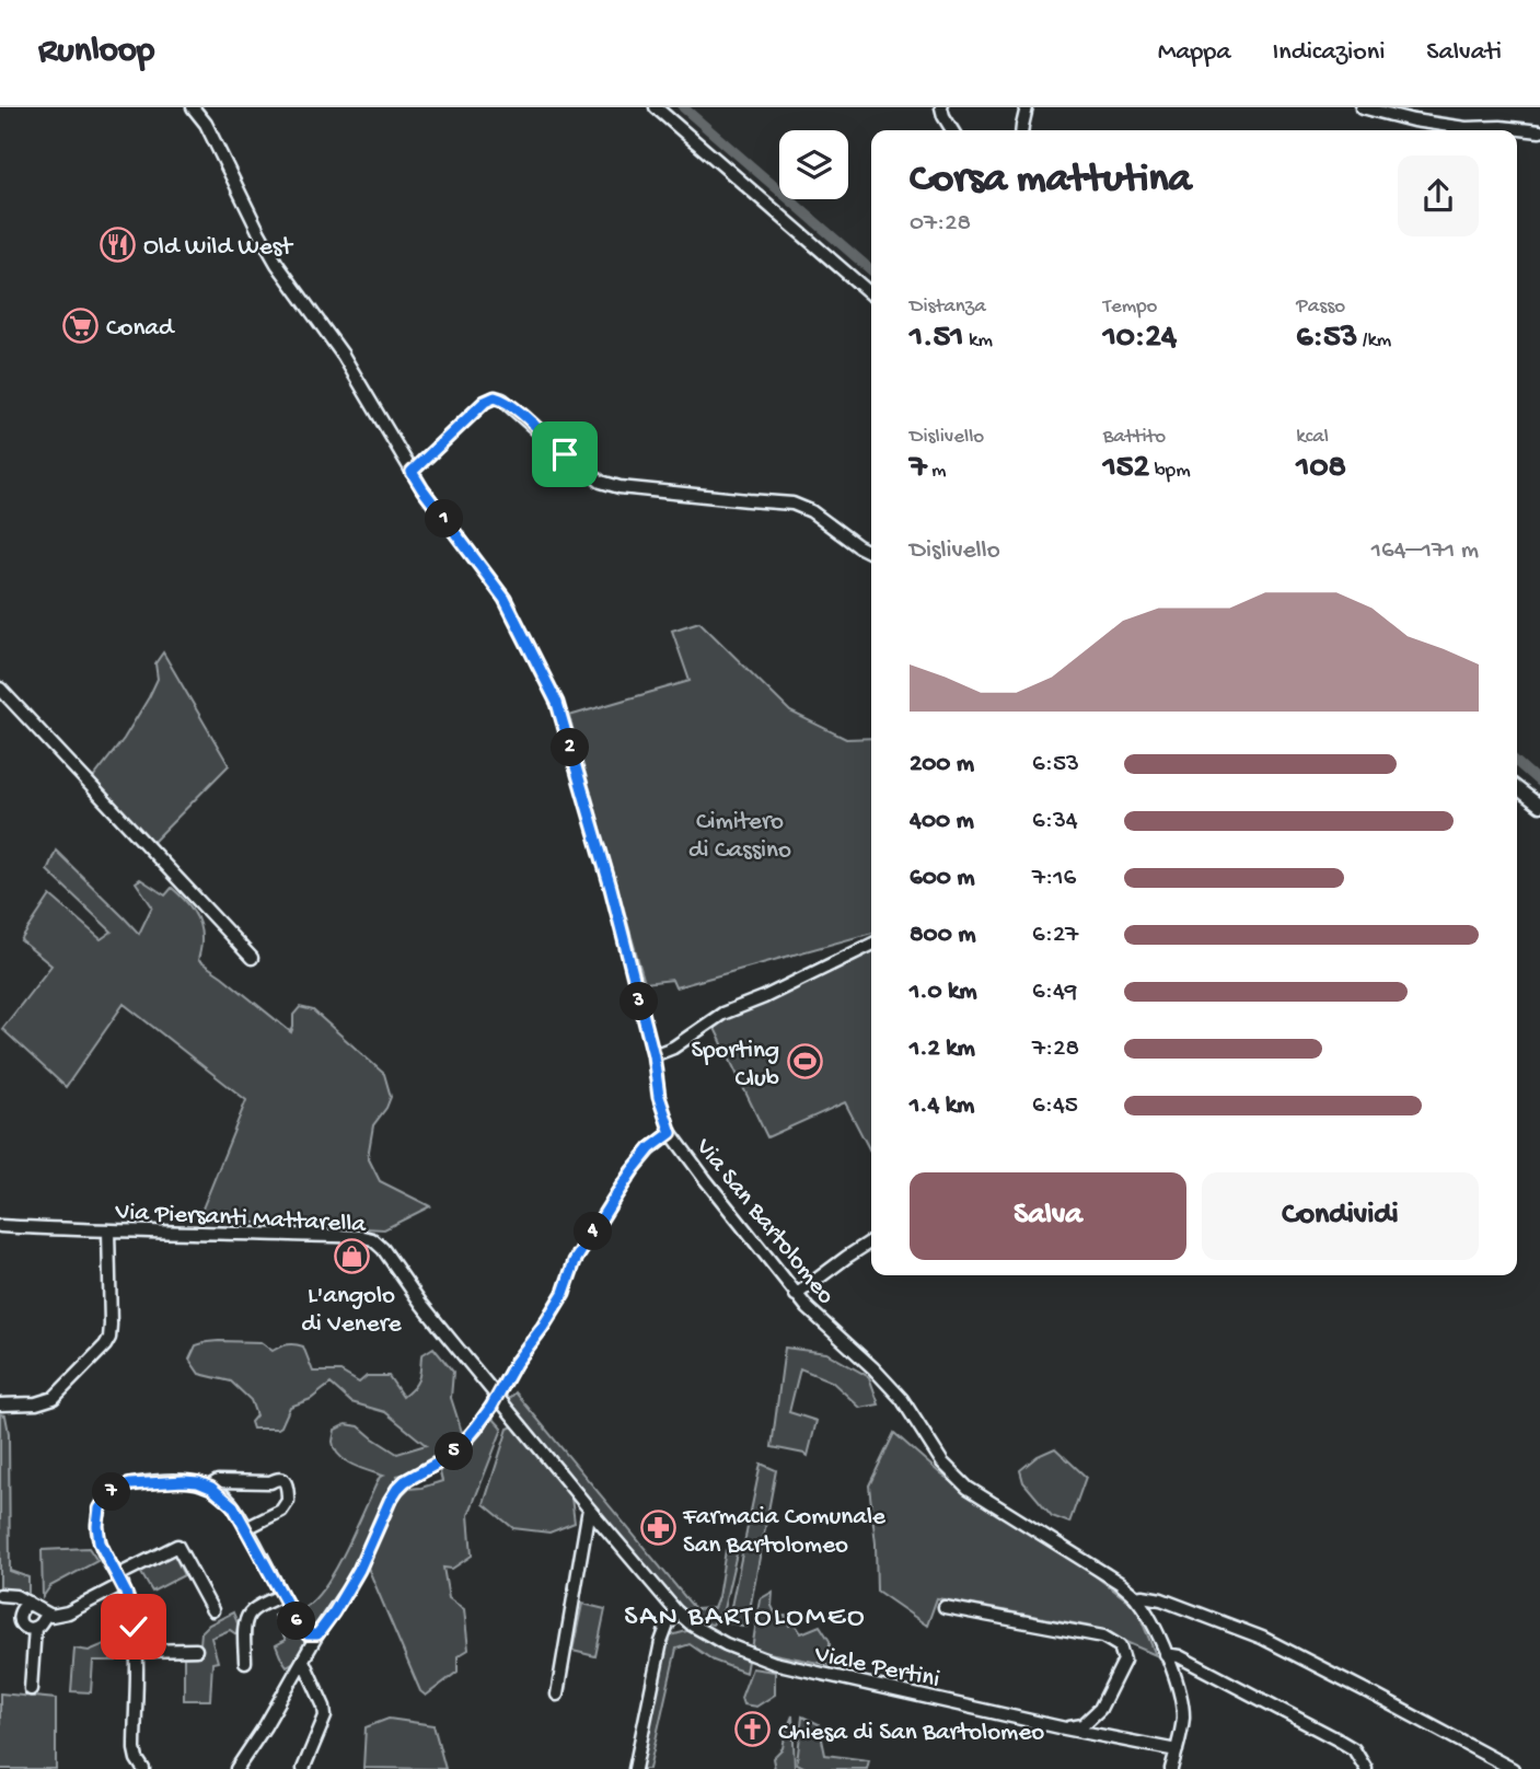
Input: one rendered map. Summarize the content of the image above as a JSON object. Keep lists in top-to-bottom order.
{
  "streets": {
    "street": ["Via Piersanti Mattarella", "Via San Bartolomeo", "Viale Pertini"]
  },
  "crossings": [
    ["Via Piersanti Mattarella", "Viale Pertini"]
  ],
  "districts": ["SAN BARTOLOMEO"],
  "parks": ["Cimitero di Cassino"],
  "places": {
    "restaurant": ["Old Wild West"],
    "supermarket": ["Conad"],
    "sports": ["Sporting Club"],
    "shop": ["L'angolo di Venere"],
    "pharmacy": ["Farmacia Comunale San Bartolomeo"],
    "church": ["Chiesa di San Bartolomeo"]
  },
  "page": {
    "header": "Runloop",
    "nav": ["Mappa", "Indicazioni", "Salvati"],
    "heading": ["Corsa mattutina", "07:28"],
    "stats": [
      ["Distanza", "1.51 km"],
      ["Tempo", "10:24"],
      ["Passo", "6:53 /km"],
      ["Dislivello", "7 m"],
      ["Battito", "152 bpm"],
      ["kcal", "108"]
    ],
    "pins": [
      "1",
      "2",
      "3",
      "4",
      "5",
      "7",
      "6"
    ],
    "chart": ["Dislivello", "164–171 m"],
    "list": [
      {
        "name": "200 m",
        "note": "6:53"
      },
      {
        "name": "400 m",
        "note": "6:34"
      },
      {
        "name": "600 m",
        "note": "7:16"
      },
      {
        "name": "800 m",
        "note": "6:27"
      },
      {
        "name": "1.0 km",
        "note": "6:49"
      },
      {
        "name": "1.2 km",
        "note": "7:28"
      },
      {
        "name": "1.4 km",
        "note": "6:45"
      }
    ],
    "buttons": ["Salva", "Condividi"]
  }
}
